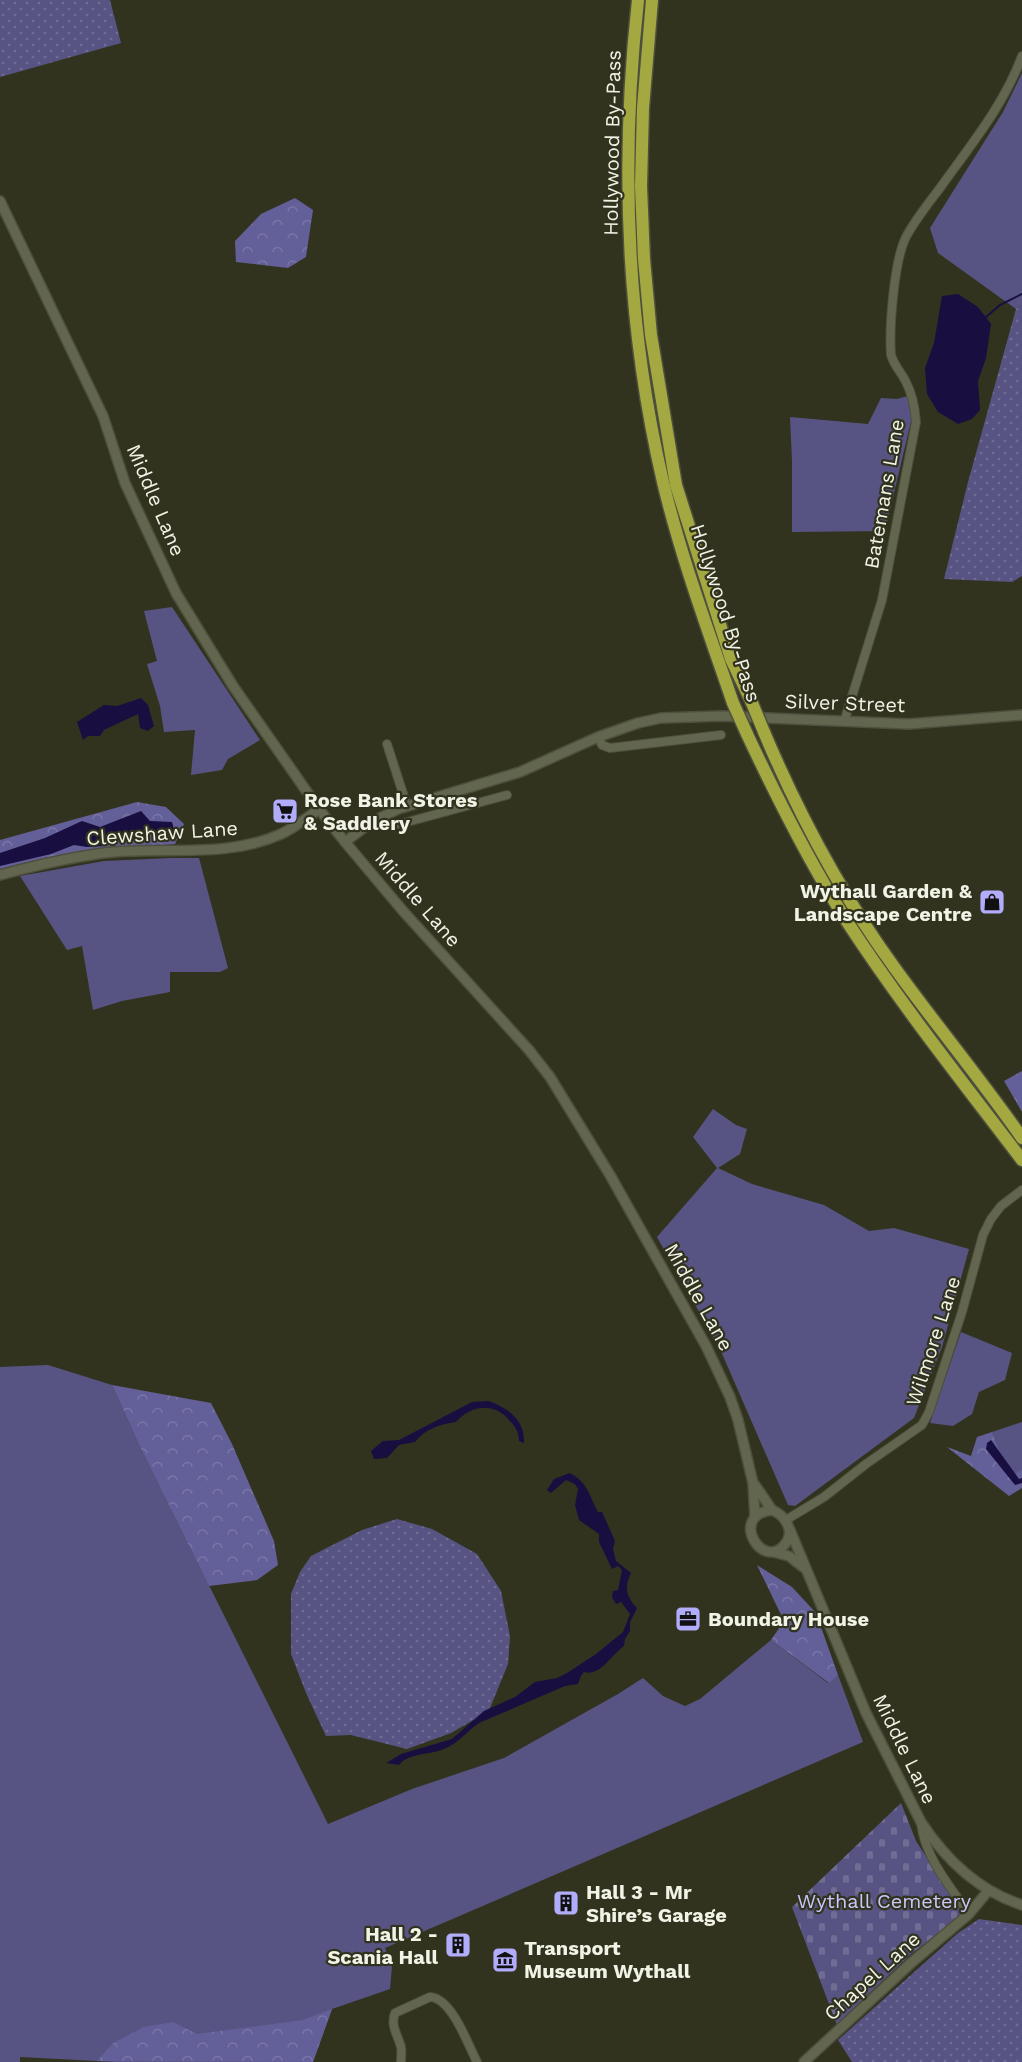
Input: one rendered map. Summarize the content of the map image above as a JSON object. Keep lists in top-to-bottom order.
{
  "streets": {
    "highway": ["Hollywood By-Pass"],
    "street": [
      "Batemans Lane",
      "Middle Lane",
      "Silver Street",
      "Clewshaw Lane",
      "Wilmore Lane",
      "Chapel Lane"
    ]
  },
  "crossings": [
    ["Batemans Lane", "Silver Street"],
    ["Middle Lane", "Silver Street"],
    ["Middle Lane", "Clewshaw Lane"],
    ["Middle Lane", "Wilmore Lane"],
    ["Middle Lane", "Chapel Lane"]
  ],
  "parks": ["Wythall Cemetery"],
  "places": {
    "supermarket": ["Rose Bank Stores & Saddlery"],
    "shop": ["Wythall Garden & Landscape Centre"],
    "office": ["Boundary House"],
    "building": ["Hall 3 - Mr Shire’s Garage", "Hall 2 - Scania Hall"],
    "museum": ["Transport Museum Wythall"]
  }
}
